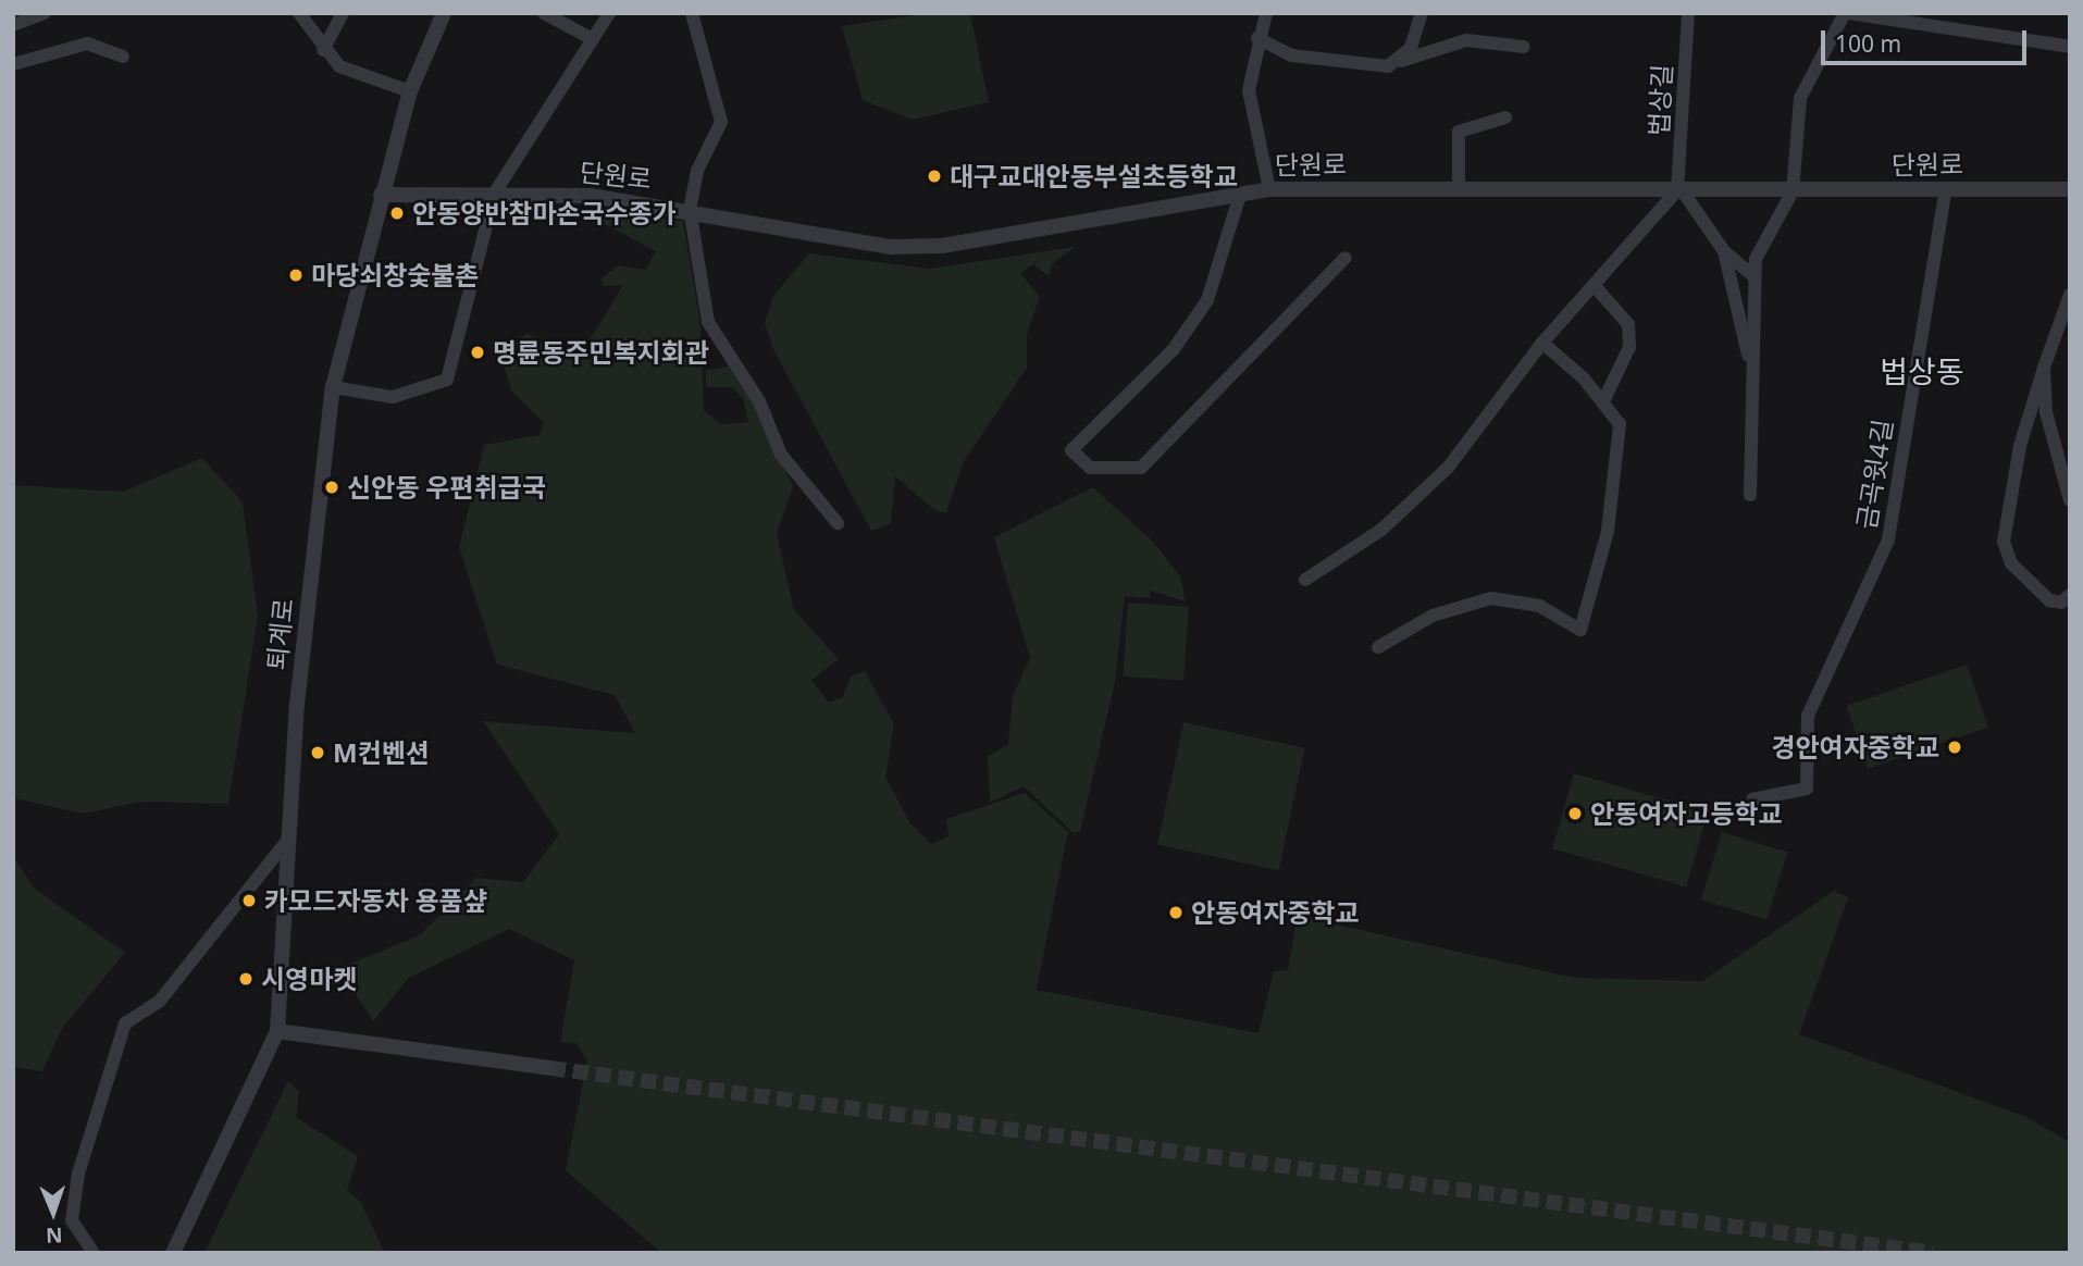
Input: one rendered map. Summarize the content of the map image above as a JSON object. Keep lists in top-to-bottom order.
{
  "streets": {
    "street": [
      "법상길",
      "단원로",
      "금곡윗4길",
      "퇴계로"
    ]
  },
  "crossings": [
    ["법상길", "단원로"],
    ["단원로", "금곡윗4길"],
    ["단원로", "퇴계로"]
  ],
  "districts": ["법상동"],
  "places": [
    "대구교대안동부설초등학교",
    "안동양반참마손국수종가",
    "마당쇠창숯불촌",
    "명륜동주민복지회관",
    "신안동 우편취급국",
    "경안여자중학교",
    "M컨벤션",
    "안동여자고등학교",
    "카모드자동차 용품샾",
    "안동여자중학교",
    "시영마켓"
  ],
  "scale_bar": "100 m",
  "north": "bottom"
}
